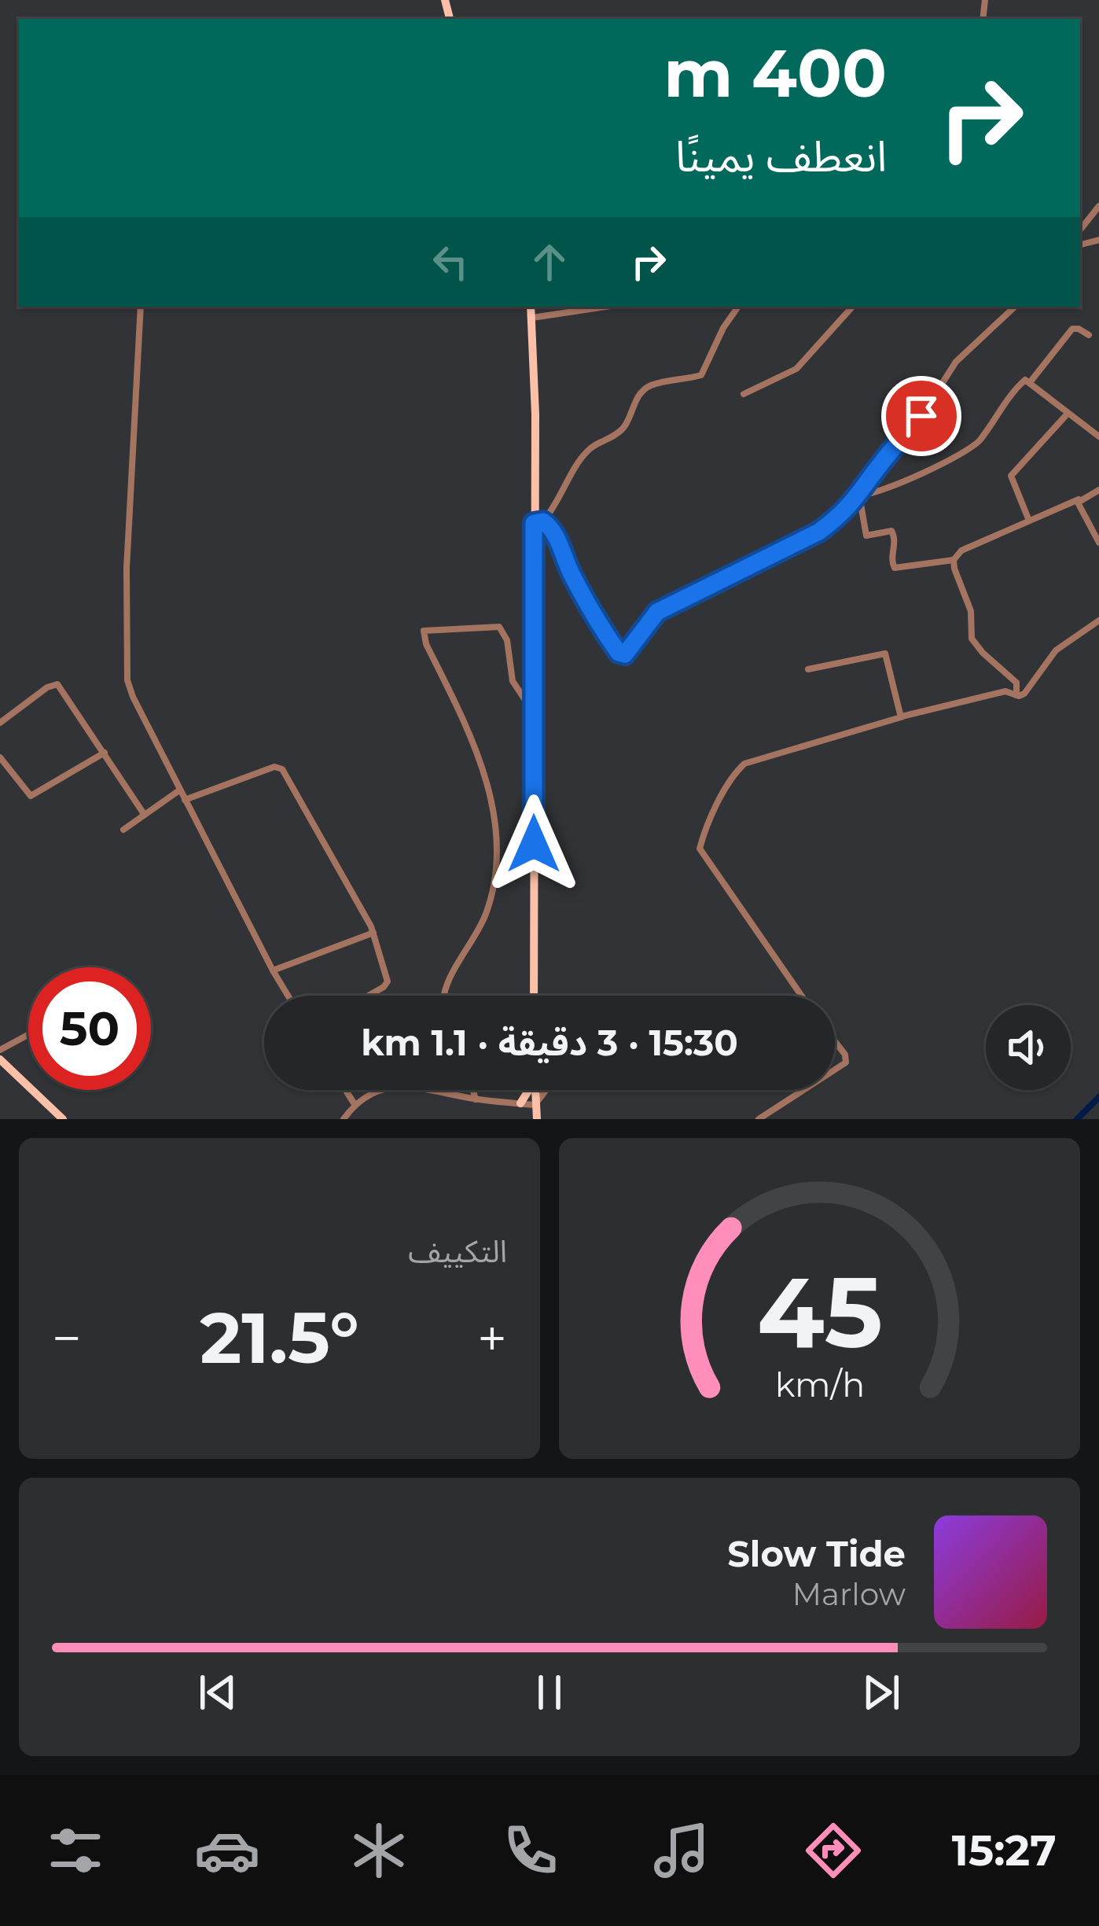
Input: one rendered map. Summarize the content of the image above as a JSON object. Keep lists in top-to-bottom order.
{
  "page": {
    "turn": ["400 m", "انعطف يمينًا"],
    "limit": "50",
    "trip": "15:30 · 3 دقيقة · 1.1 km",
    "tile": "التكييف",
    "heat": ["−", "21.5°", "+"],
    "song": ["Slow Tide", "Marlow"],
    "tabs": "15:27",
    "gauge": ["45", "km/h"]
  }
}
